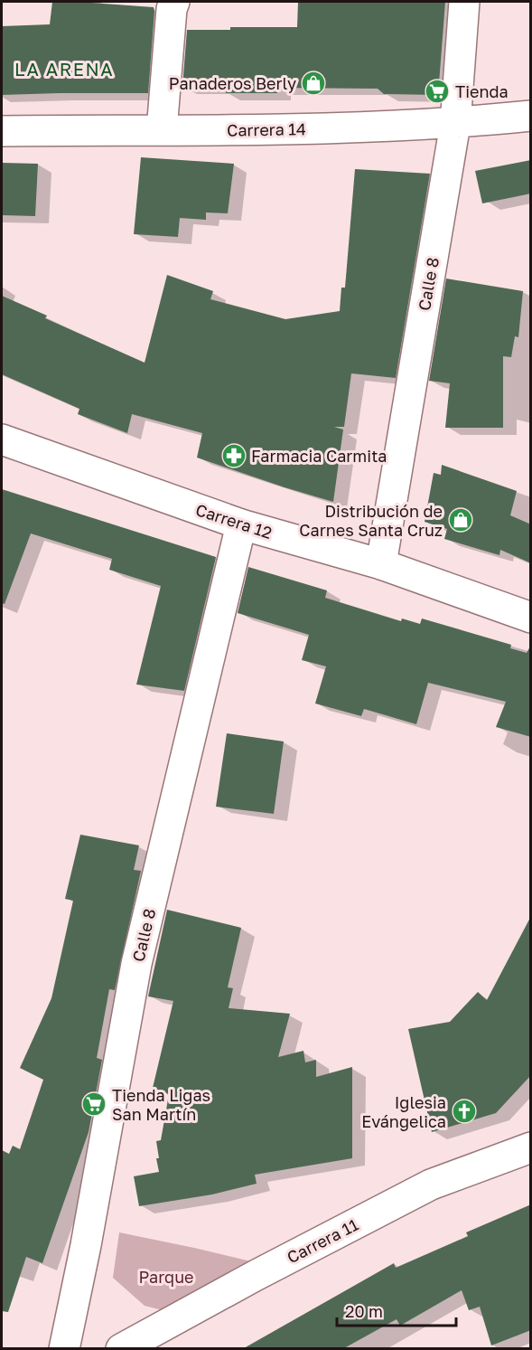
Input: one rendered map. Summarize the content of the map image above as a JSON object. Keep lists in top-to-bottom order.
{
  "streets": {
    "street": [
      "Carrera 14",
      "Calle 8",
      "Carrera 12",
      "Carrera 11"
    ]
  },
  "crossings": [
    ["Carrera 14", "Calle 8"],
    ["Calle 8", "Carrera 12"]
  ],
  "districts": ["LA ARENA"],
  "parks": ["Parque"],
  "places": {
    "shop": ["Panaderos Berly", "Distribución de Carnes Santa Cruz"],
    "supermarket": ["Tienda", "Tienda Ligas San Martín"],
    "pharmacy": ["Farmacia Carmita"],
    "church": ["Iglesia Evángelica"]
  },
  "scale_bar": "20 m"
}
